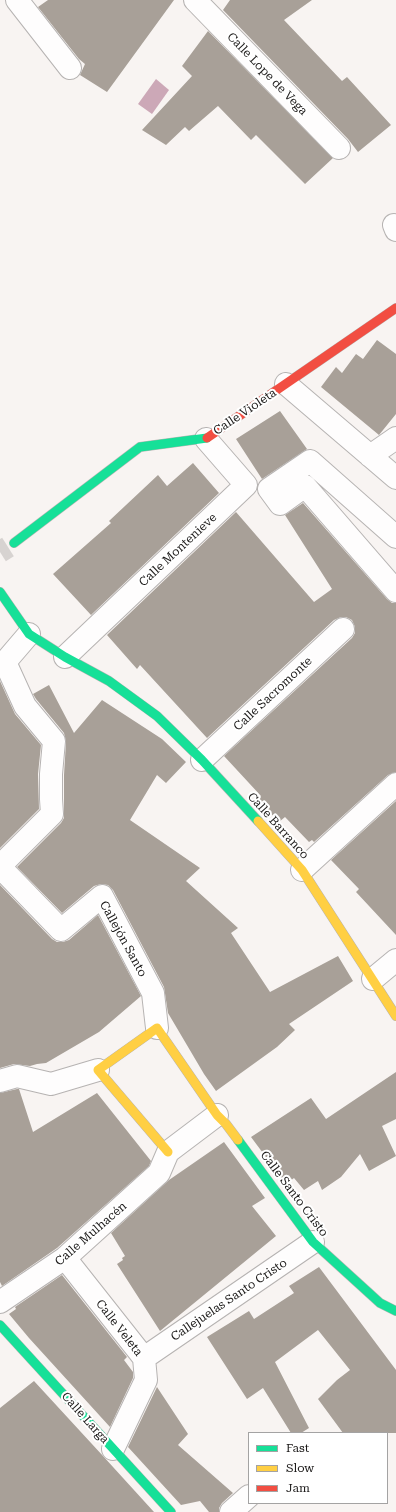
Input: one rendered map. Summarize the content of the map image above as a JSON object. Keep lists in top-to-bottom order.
{
  "streets": {
    "street": [
      "Calle Lope de Vega",
      "Calle Violeta",
      "Calle Montenieve",
      "Calle Sacromonte",
      "Calle Barranco",
      "Callejón Santo",
      "Calle Santo Cristo",
      "Calle Mulhacén",
      "Callejuelas Santo Cristo",
      "Calle Veleta",
      "Calle Larga"
    ]
  },
  "crossings": [
    ["Calle Violeta", "Calle Montenieve"],
    ["Calle Montenieve", "Calle Barranco"],
    ["Calle Sacromonte", "Calle Barranco"],
    ["Callejón Santo", "Calle Santo Cristo"],
    ["Calle Santo Cristo", "Callejuelas Santo Cristo"],
    ["Calle Mulhacén", "Calle Veleta"],
    ["Callejuelas Santo Cristo", "Calle Veleta"],
    ["Calle Veleta", "Calle Larga"]
  ],
  "legend": ["Fast", "Slow", "Jam"]
}
